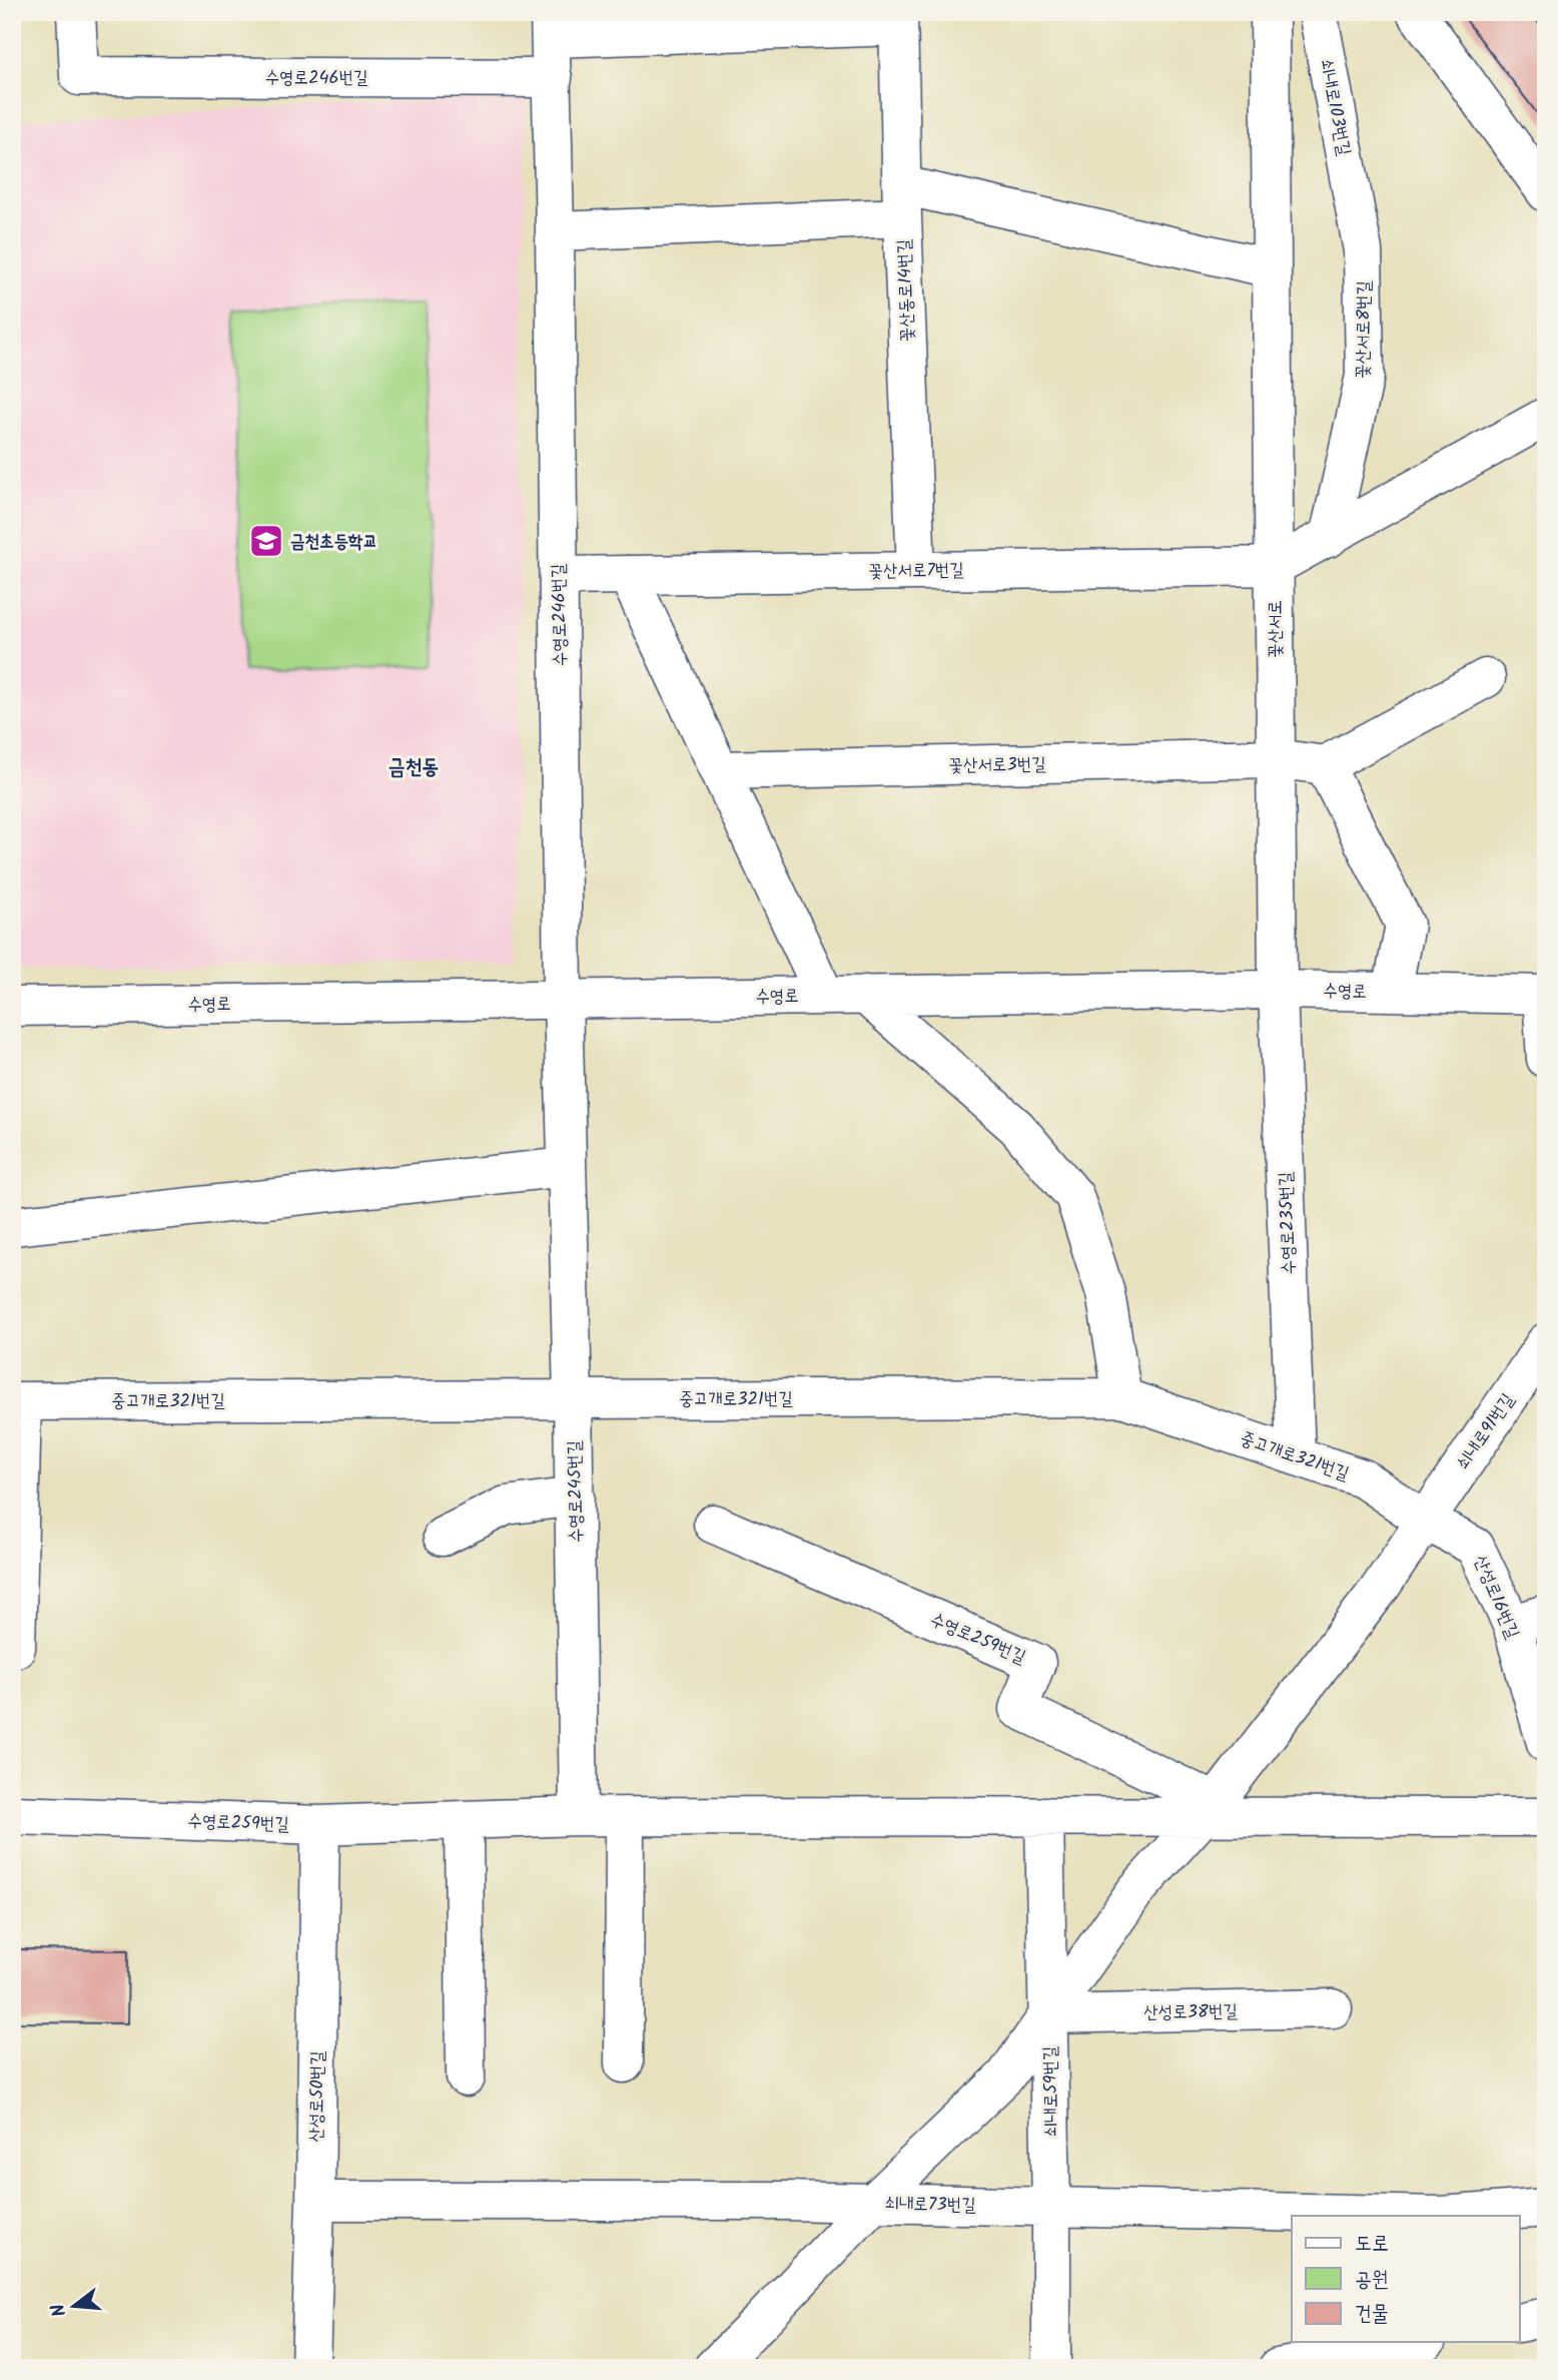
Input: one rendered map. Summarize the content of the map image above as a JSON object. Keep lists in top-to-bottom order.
{
  "streets": {
    "street": [
      "수영로246번길",
      "쇠내로103번길",
      "꽃산동로14번길",
      "꽃산서로8번길",
      "꽃산서로7번길",
      "꽃산서로",
      "꽃산서로3번길",
      "수영로",
      "수영로235번길",
      "중고개로321번길",
      "쇠내로91번길",
      "수영로245번길",
      "산성로16번길",
      "수영로259번길",
      "산성로38번길",
      "쇠내로59번길",
      "산성로50번길",
      "쇠내로73번길"
    ]
  },
  "crossings": [
    ["수영로246번길", "꽃산동로14번길"],
    ["수영로246번길", "꽃산서로7번길"],
    ["수영로246번길", "수영로"],
    ["수영로246번길", "수영로245번길"],
    ["쇠내로103번길", "꽃산서로8번길"],
    ["꽃산동로14번길", "꽃산서로7번길"],
    ["꽃산서로7번길", "꽃산서로"],
    ["꽃산서로", "꽃산서로3번길"],
    ["꽃산서로", "수영로"],
    ["꽃산서로", "수영로235번길"],
    ["수영로", "수영로235번길"],
    ["수영로", "수영로245번길"],
    ["수영로235번길", "중고개로321번길"],
    ["중고개로321번길", "쇠내로91번길"],
    ["중고개로321번길", "수영로245번길"],
    ["중고개로321번길", "산성로16번길"],
    ["쇠내로91번길", "산성로16번길"],
    ["수영로245번길", "수영로259번길"],
    ["수영로259번길", "쇠내로59번길"],
    ["수영로259번길", "산성로50번길"],
    ["산성로38번길", "쇠내로59번길"],
    ["쇠내로59번길", "쇠내로73번길"],
    ["산성로50번길", "쇠내로73번길"]
  ],
  "districts": ["금천동"],
  "places": {
    "school or university": ["금천초등학교"]
  },
  "legend": ["도로", "공원", "건물"],
  "north": "left"
}
